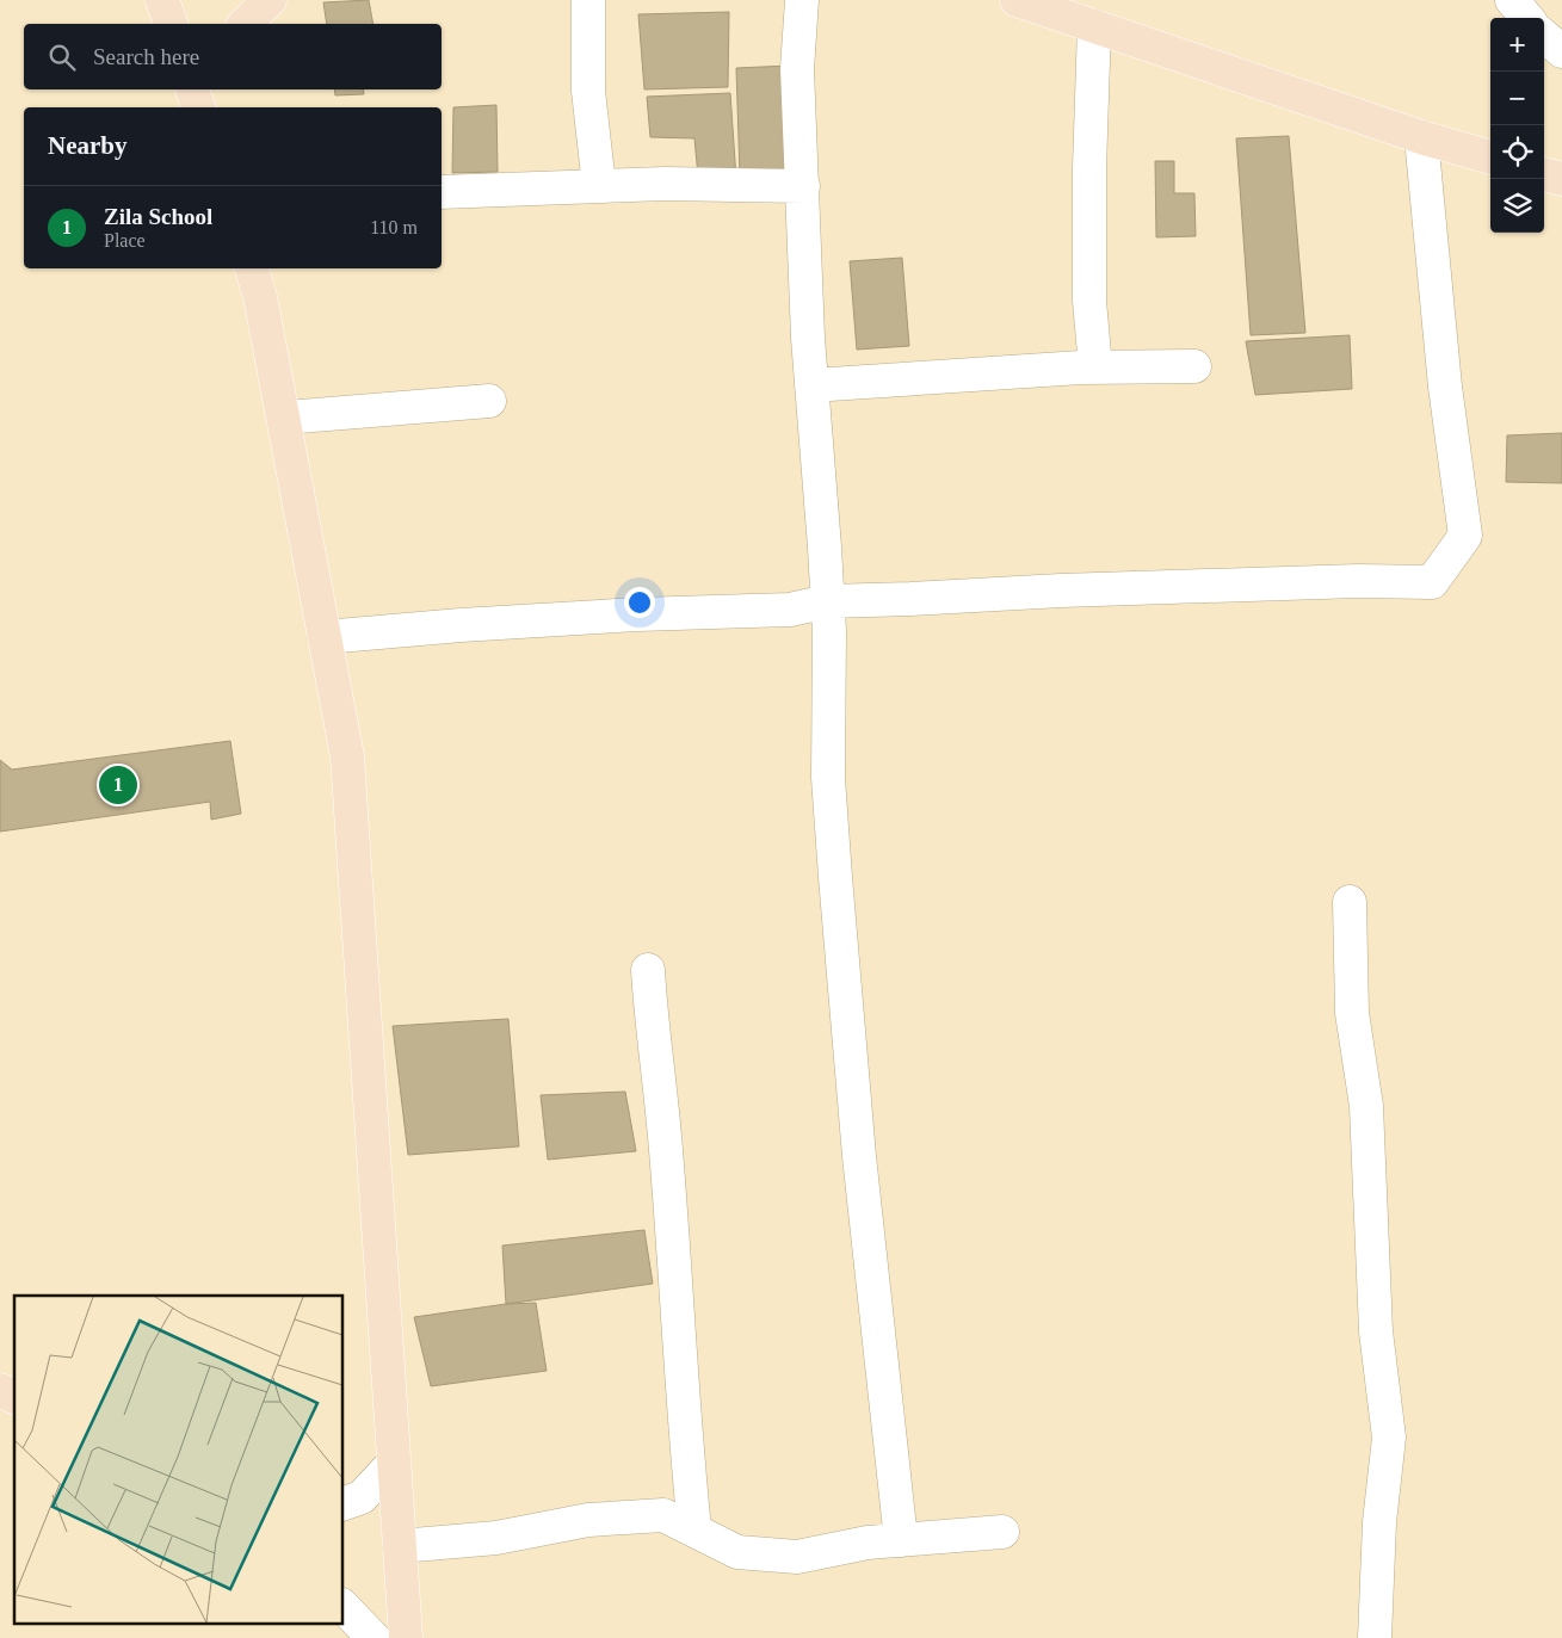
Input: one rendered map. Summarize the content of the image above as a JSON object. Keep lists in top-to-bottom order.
{
  "page": {
    "map_buttons": ["+", "−"],
    "search": "Search here",
    "heading": "Nearby",
    "list": [
      {
        "mark": "1",
        "name": "Zila School",
        "note": "Place",
        "value": "110 m"
      }
    ],
    "pins": "1"
  }
}
